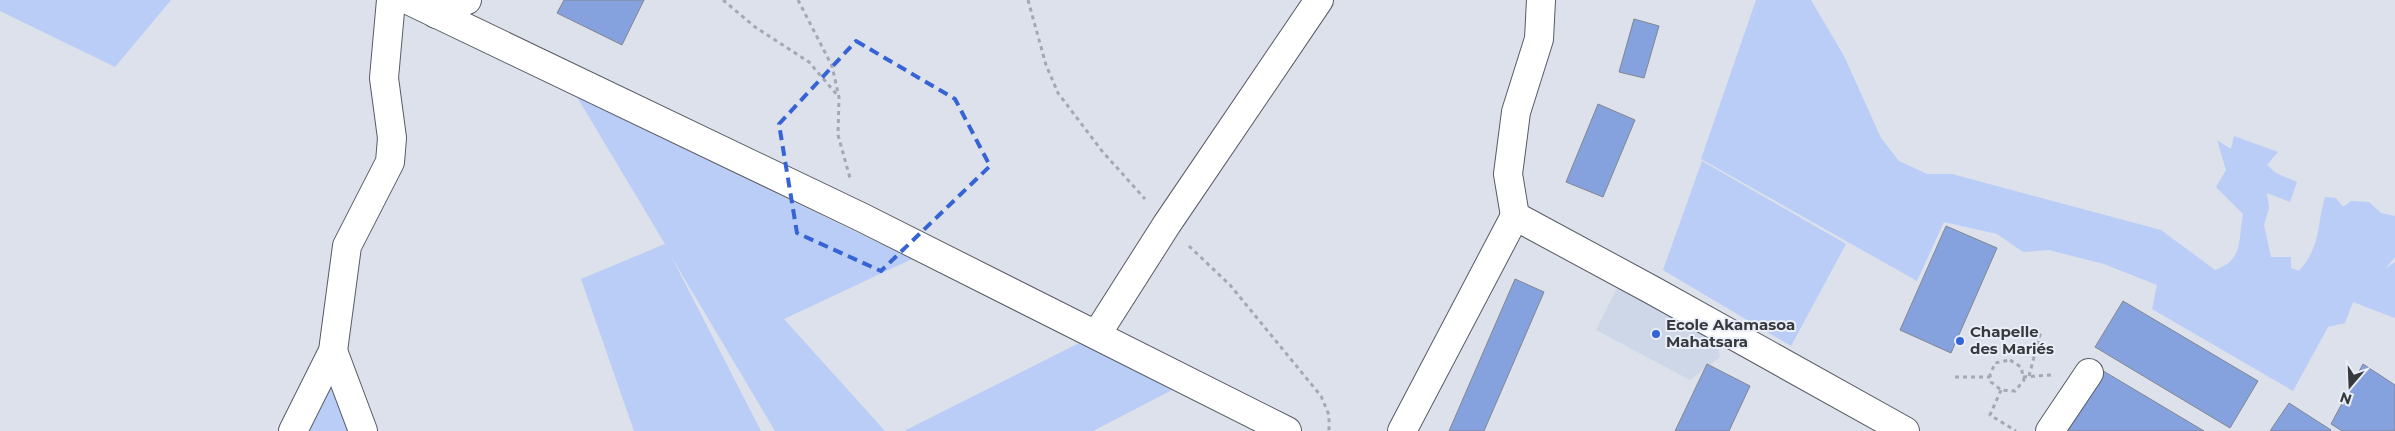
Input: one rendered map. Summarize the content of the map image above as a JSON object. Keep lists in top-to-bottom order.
{
  "places": ["Ecole Akamasoa Mahatsara", "Chapelle des Mariés"],
  "north": "bottom"
}
